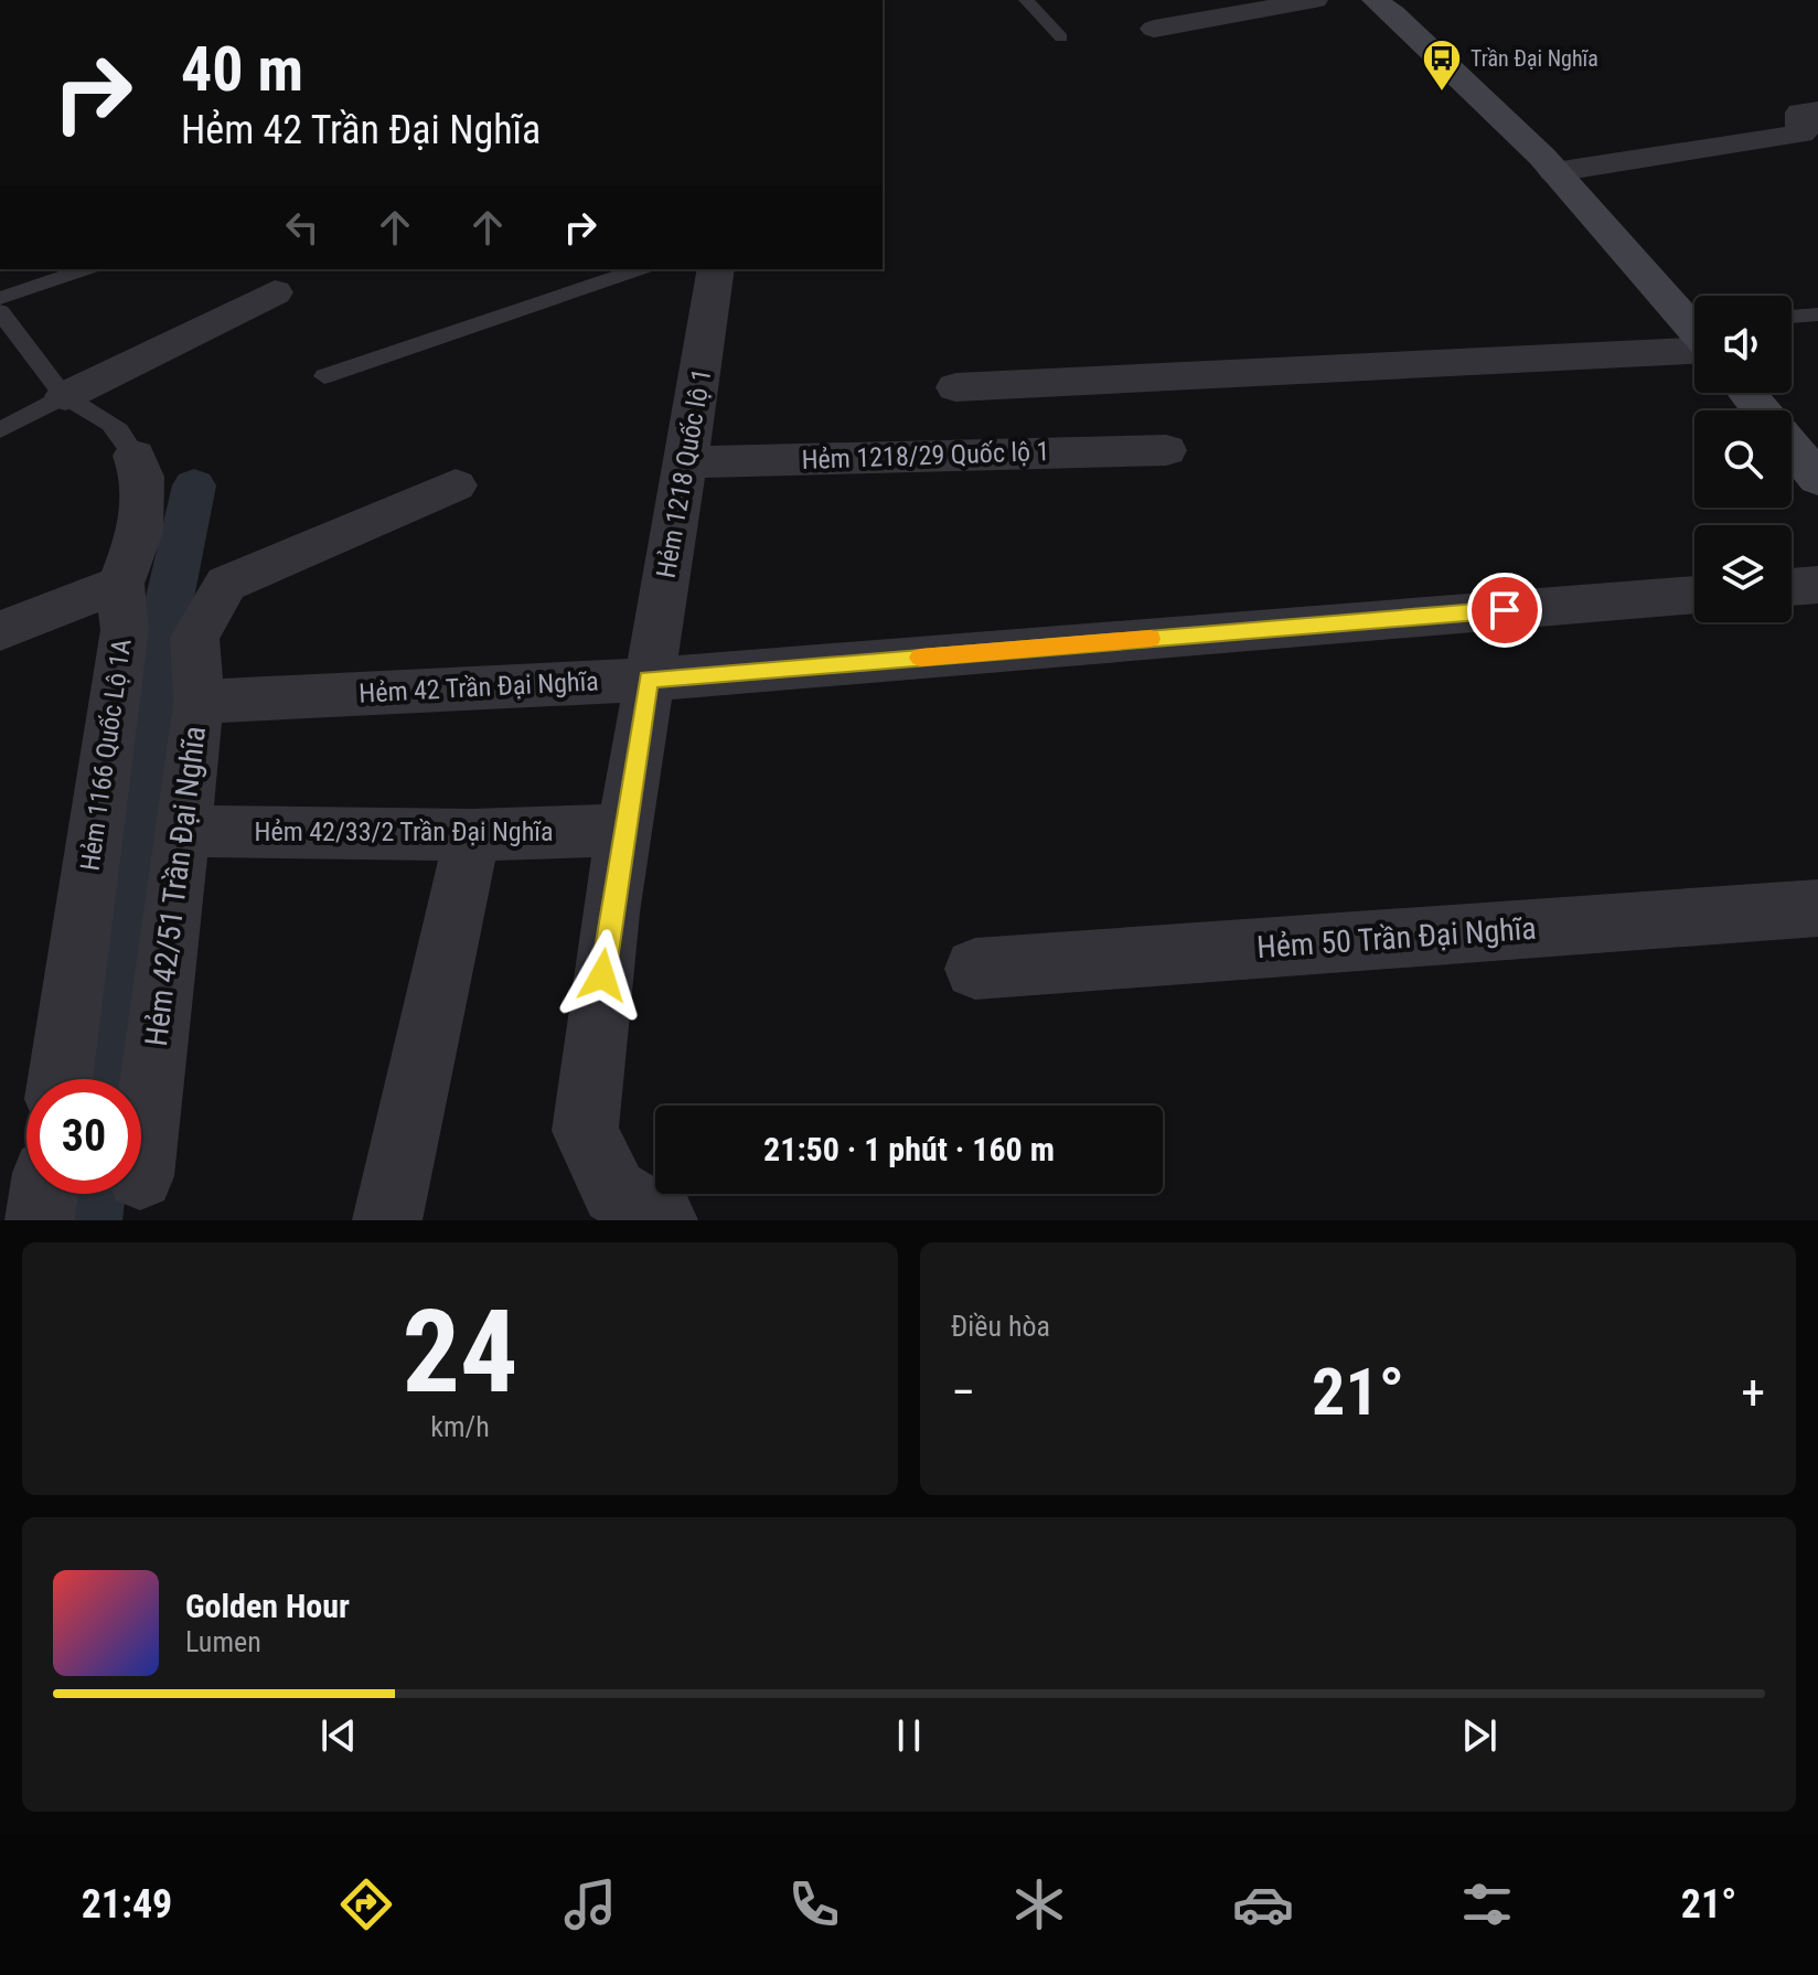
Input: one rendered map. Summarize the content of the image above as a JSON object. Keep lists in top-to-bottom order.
{
  "streets": {
    "street": [
      "Hẻm 1218/29 Quốc lộ 1",
      "Hẻm 1218 Quốc lộ 1",
      "Hẻm 42 Trần Đại Nghĩa",
      "Hẻm 1166 Quốc Lộ 1A",
      "Hẻm 42/33/2 Trần Đại Nghĩa",
      "Hẻm 42/51 Trần Đại Nghĩa",
      "Hẻm 50 Trần Đại Nghĩa"
    ]
  },
  "crossings": [
    ["Hẻm 1218/29 Quốc lộ 1", "Hẻm 1218 Quốc lộ 1"],
    ["Hẻm 1218 Quốc lộ 1", "Hẻm 42 Trần Đại Nghĩa"],
    ["Hẻm 1218 Quốc lộ 1", "Hẻm 42/33/2 Trần Đại Nghĩa"],
    ["Hẻm 42 Trần Đại Nghĩa", "Hẻm 42/51 Trần Đại Nghĩa"],
    ["Hẻm 42/33/2 Trần Đại Nghĩa", "Hẻm 42/51 Trần Đại Nghĩa"]
  ],
  "places": {
    "bus stop": ["Trần Đại Nghĩa"]
  },
  "page": {
    "turn": ["40 m", "Hẻm 42 Trần Đại Nghĩa"],
    "limit": "30",
    "trip": "21:50 · 1 phút · 160 m",
    "tile": [
      ["24", "km/h"],
      "Điều hòa"
    ],
    "heat": ["−", "21°", "+"],
    "song": ["Golden Hour", "Lumen"],
    "tabs": ["21:49", "21°"]
  }
}
